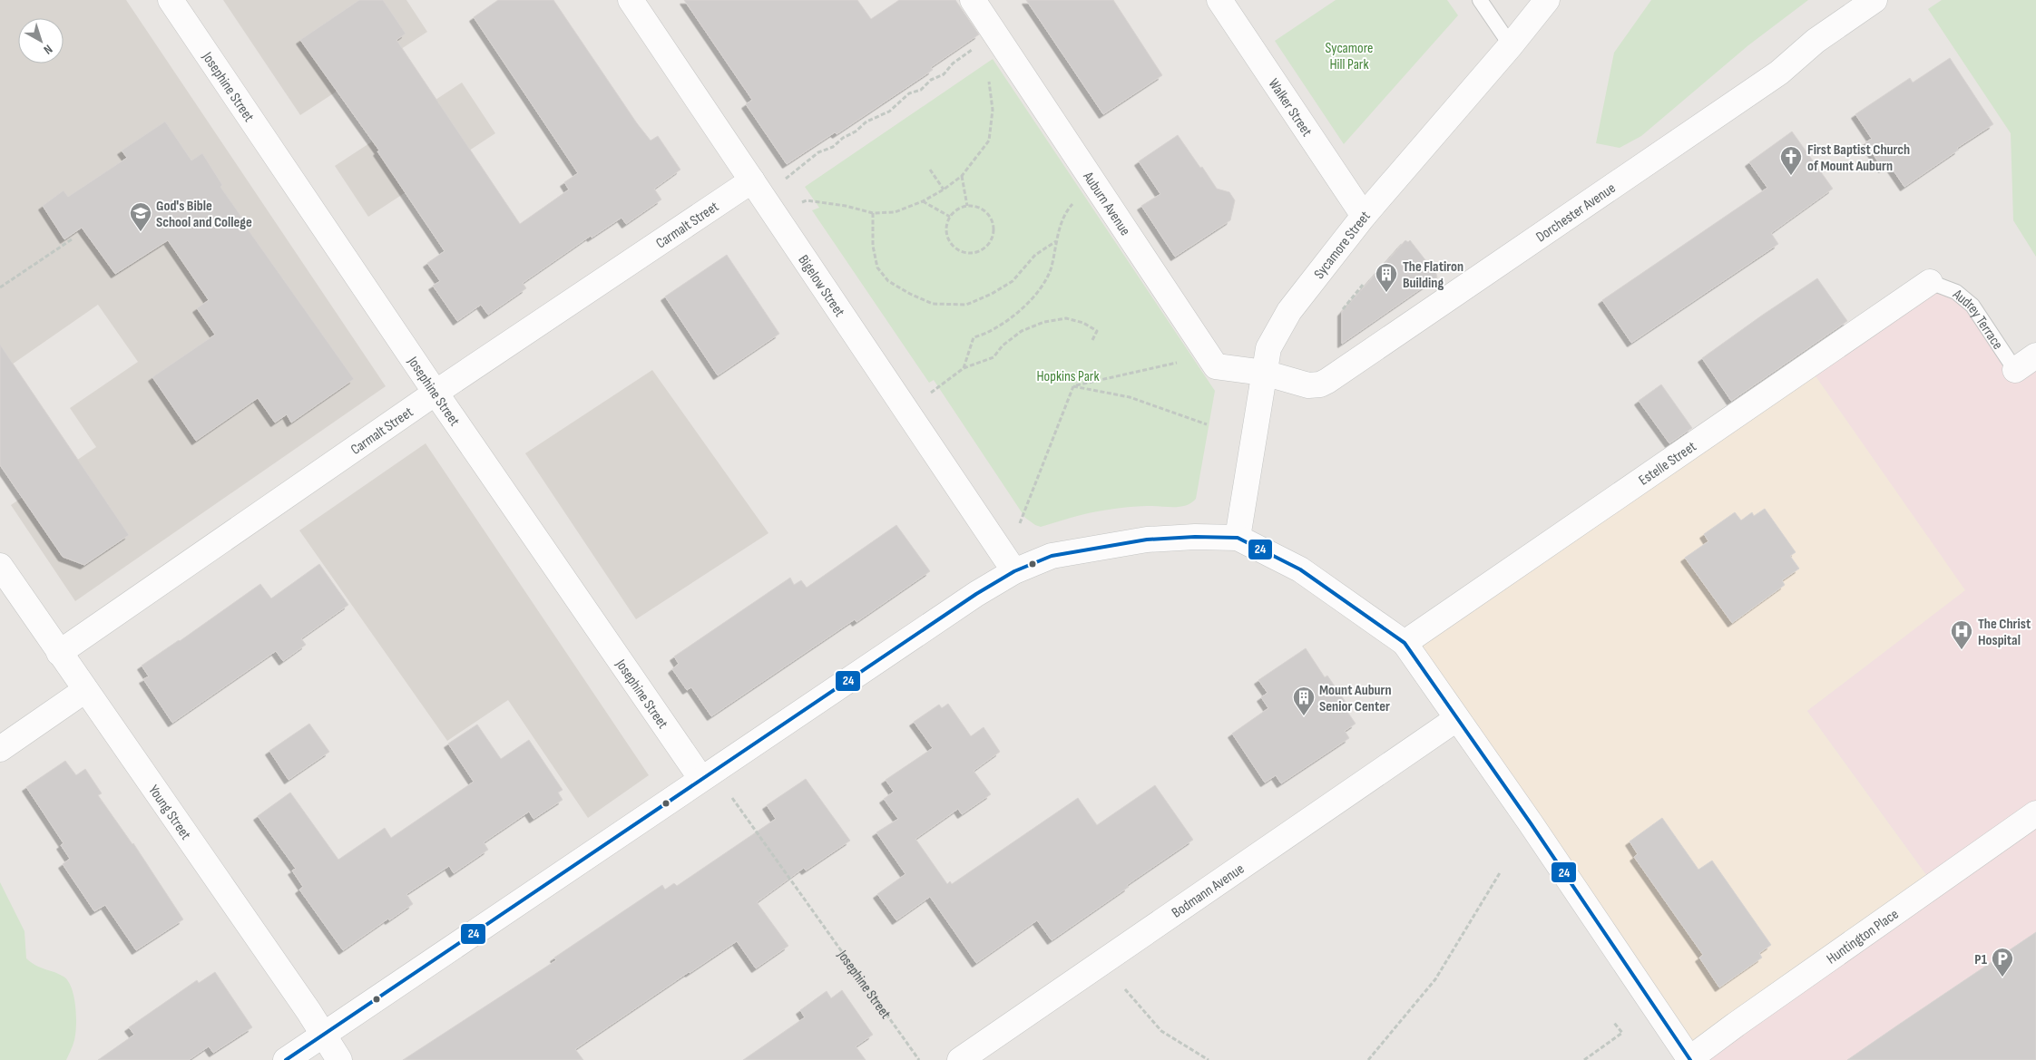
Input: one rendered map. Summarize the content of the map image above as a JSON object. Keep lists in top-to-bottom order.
{
  "streets": {
    "street": [
      "Josephine Street",
      "Walker Street",
      "Auburn Avenue",
      "Dorchester Avenue",
      "Carmalt Street",
      "Sycamore Street",
      "Bigelow Street",
      "Estelle Street",
      "Young Street",
      "Bodmann Avenue",
      "Huntington Place"
    ],
    "lane": ["Audrey Terrace"]
  },
  "crossings": [
    ["Josephine Street", "Carmalt Street"],
    ["Walker Street", "Sycamore Street"],
    ["Auburn Avenue", "Dorchester Avenue"],
    ["Auburn Avenue", "Sycamore Street"],
    ["Dorchester Avenue", "Sycamore Street"],
    ["Carmalt Street", "Bigelow Street"],
    ["Carmalt Street", "Young Street"],
    ["Audrey Terrace", "Estelle Street"]
  ],
  "parks": ["Sycamore Hill Park", "Hopkins Park"],
  "places": {
    "church": ["First Baptist Church of Mount Auburn"],
    "school or university": ["God's Bible School and College"],
    "building": ["The Flatiron Building", "Mount Auburn Senior Center"],
    "hospital": ["The Christ Hospital"],
    "parking": ["P1"]
  },
  "lines": ["transit line 24"],
  "north": "bottom right"
}
